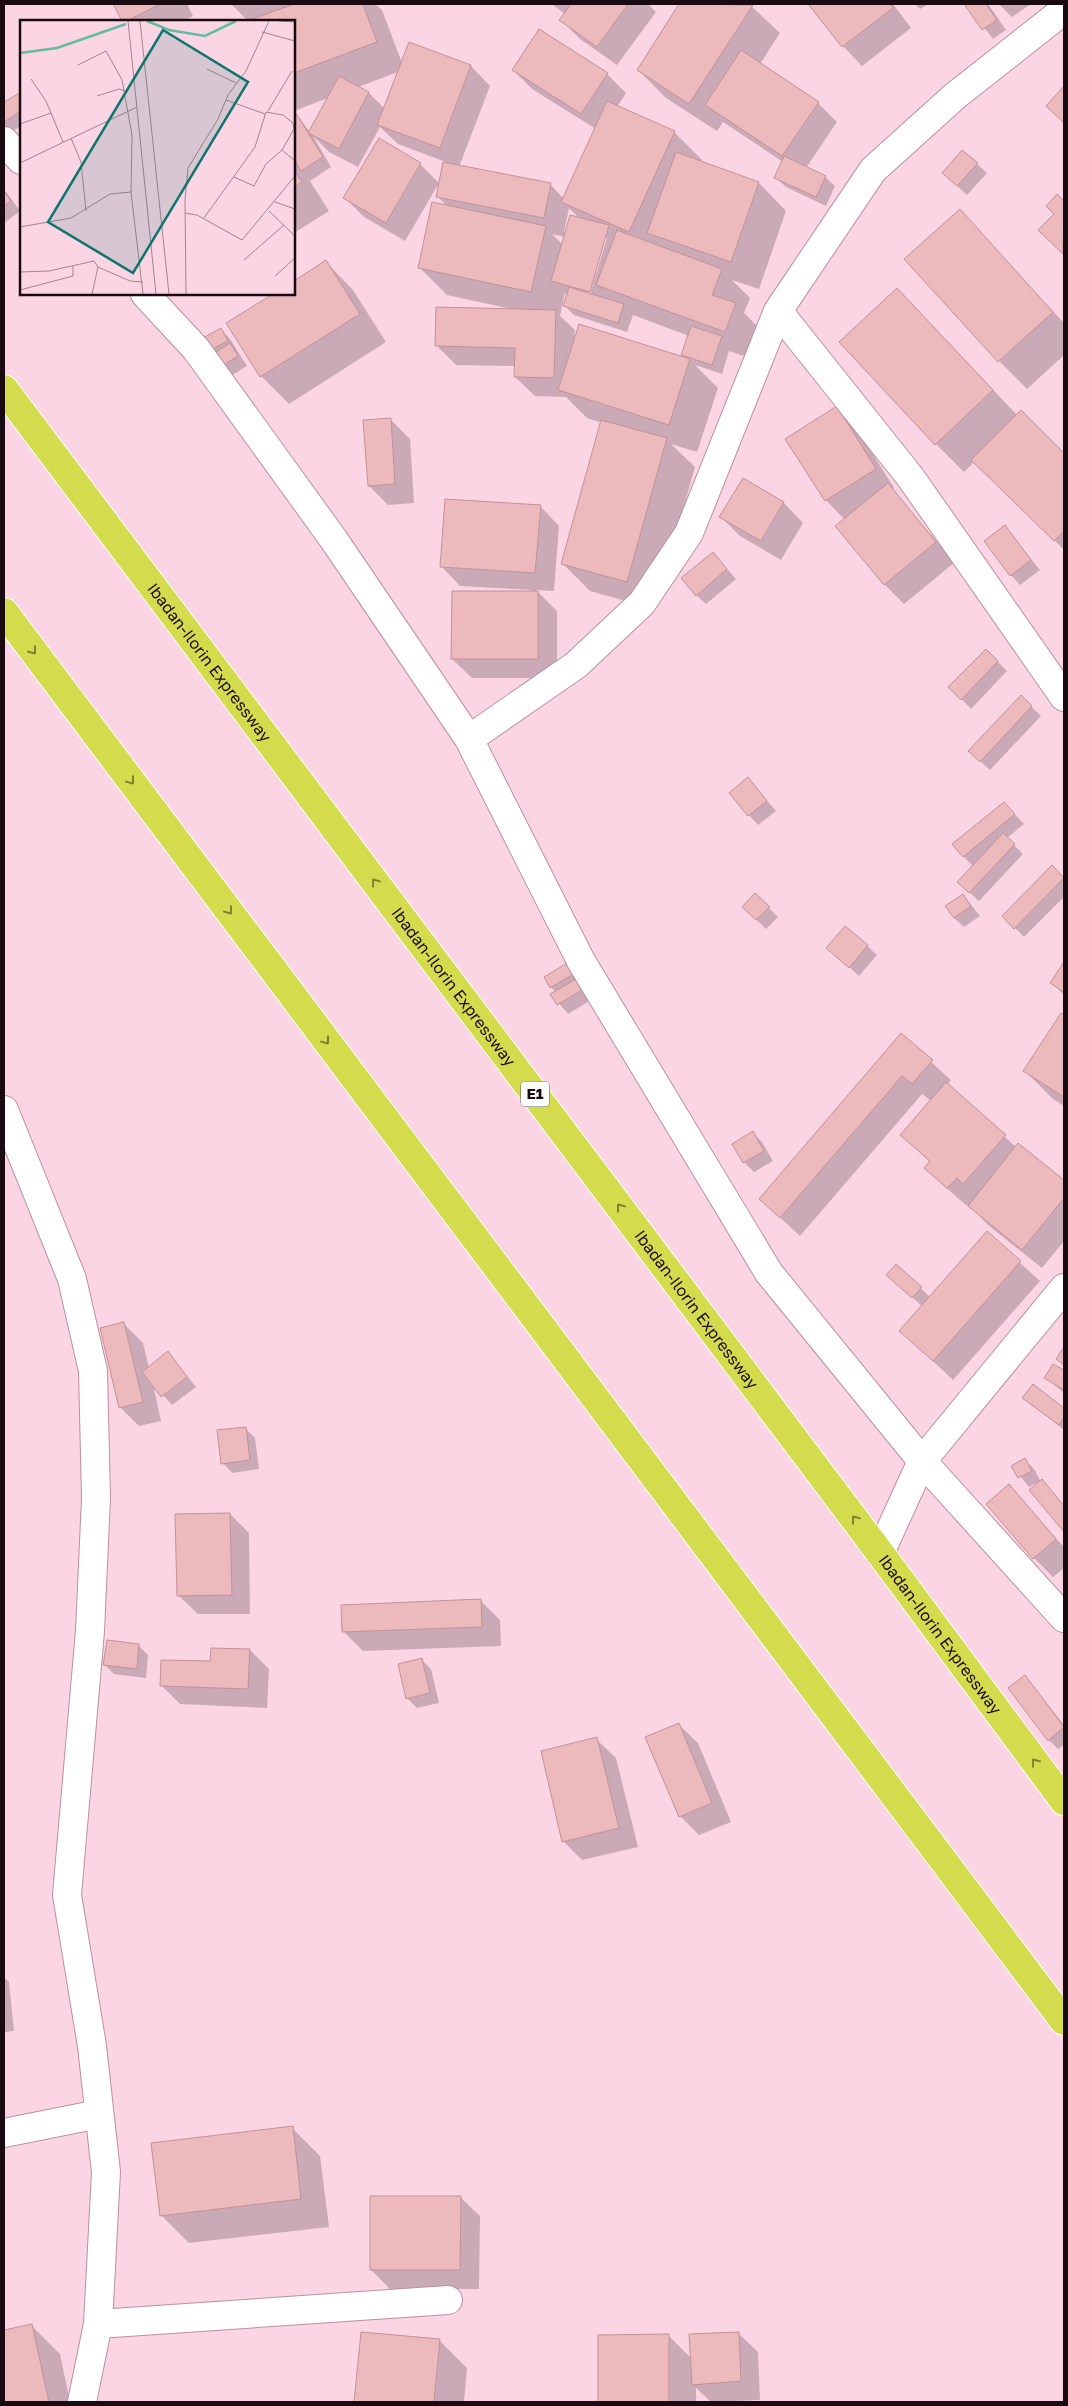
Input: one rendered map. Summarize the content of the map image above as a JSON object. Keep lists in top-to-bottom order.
{
  "streets": {
    "highway": ["Ibadan-Ilorin Expressway", "E1"]
  }
}
